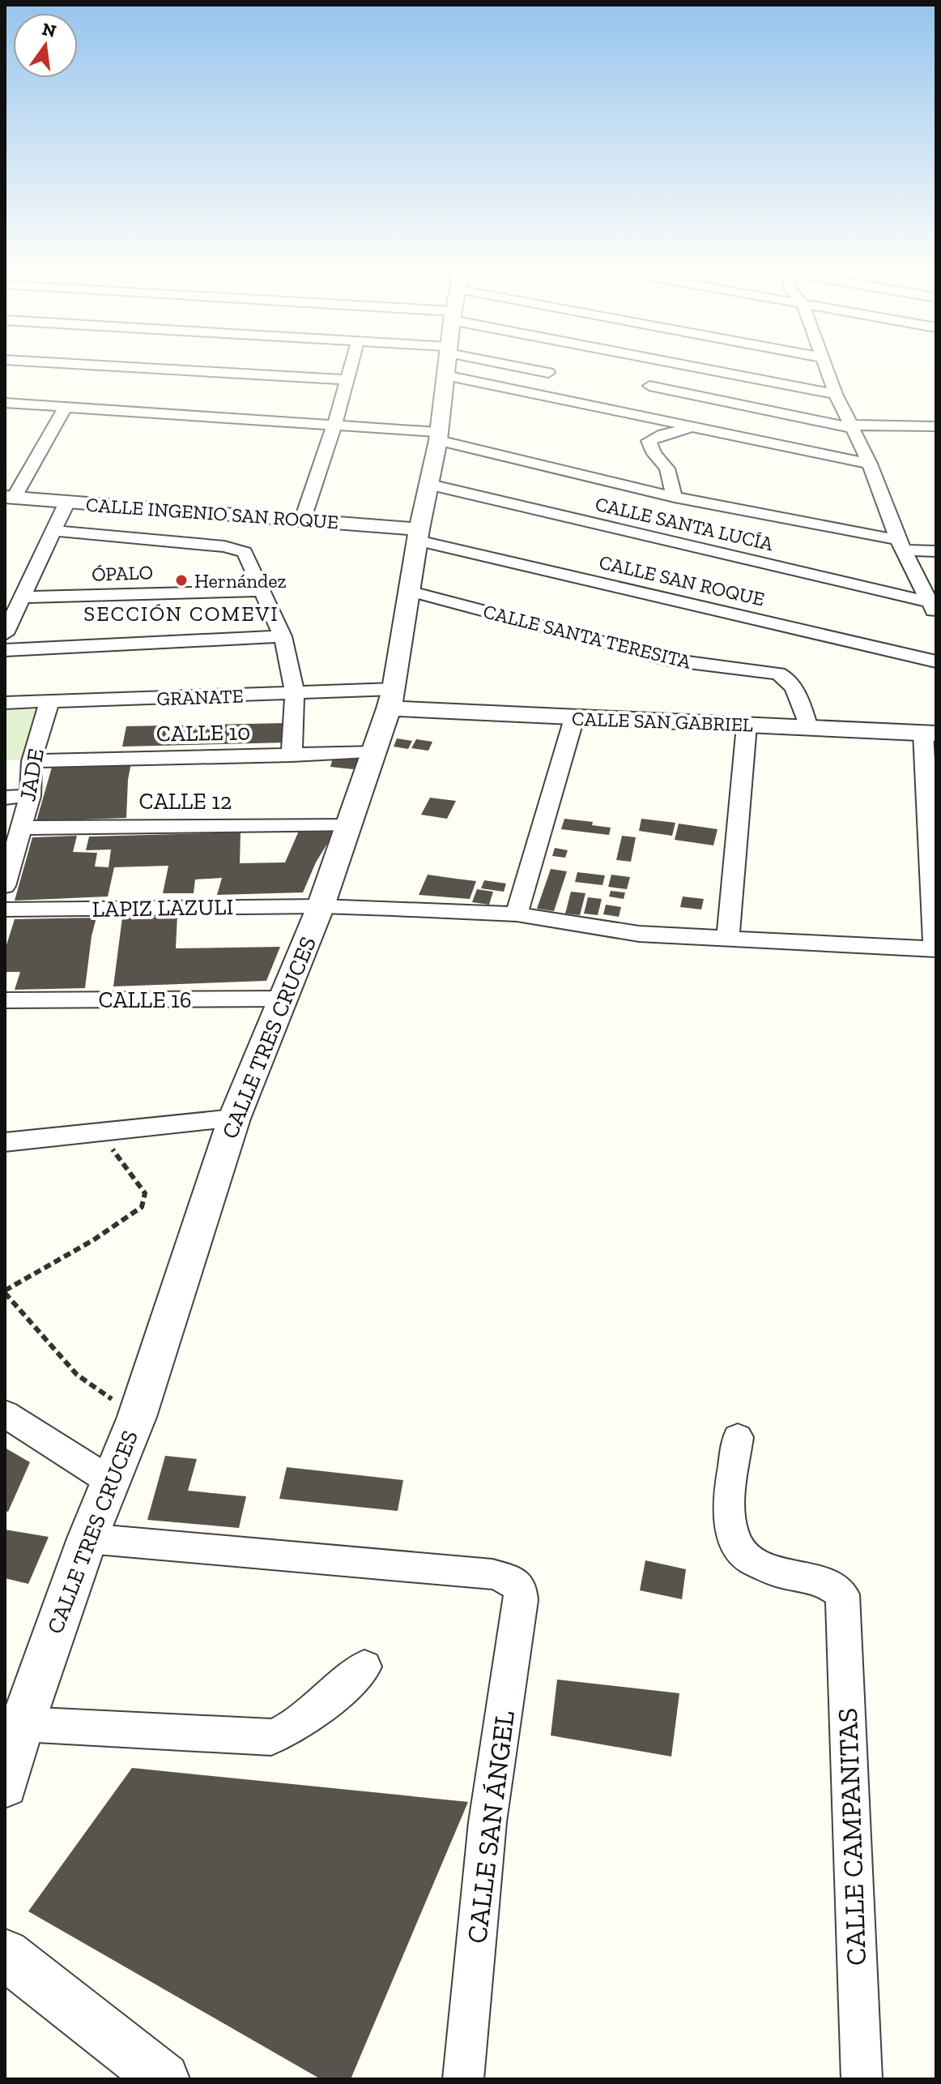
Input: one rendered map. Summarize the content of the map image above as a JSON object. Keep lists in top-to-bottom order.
{
  "streets": {
    "street": [
      "CALLE INGENIO SAN ROQUE",
      "CALLE SANTA LUCÍA",
      "ÓPALO",
      "CALLE SAN ROQUE",
      "CALLE SANTA TERESITA",
      "GRANATE",
      "CALLE SAN GABRIEL",
      "CALLE 10",
      "JADE",
      "CALLE 12",
      "LAPIZ LAZULI",
      "CALLE 16",
      "CALLE TRES CRUCES",
      "CALLE SAN ÁNGEL",
      "CALLE CAMPANITAS"
    ]
  },
  "crossings": [
    ["CALLE INGENIO SAN ROQUE", "CALLE SAN ROQUE"],
    ["CALLE INGENIO SAN ROQUE", "CALLE TRES CRUCES"],
    ["CALLE SANTA LUCÍA", "CALLE TRES CRUCES"],
    ["CALLE SAN ROQUE", "CALLE TRES CRUCES"],
    ["CALLE SANTA TERESITA", "CALLE SAN GABRIEL"],
    ["CALLE SANTA TERESITA", "CALLE TRES CRUCES"],
    ["GRANATE", "CALLE SAN GABRIEL"],
    ["GRANATE", "JADE"],
    ["GRANATE", "CALLE TRES CRUCES"],
    ["CALLE SAN GABRIEL", "CALLE TRES CRUCES"],
    ["CALLE 10", "JADE"],
    ["CALLE 10", "CALLE TRES CRUCES"],
    ["JADE", "CALLE 12"],
    ["CALLE 12", "CALLE TRES CRUCES"],
    ["LAPIZ LAZULI", "CALLE TRES CRUCES"],
    ["CALLE 16", "CALLE TRES CRUCES"],
    ["CALLE TRES CRUCES", "CALLE SAN ÁNGEL"]
  ],
  "districts": ["SECCIÓN COMEVI"],
  "places": ["Hernández"],
  "north": "top"
}
